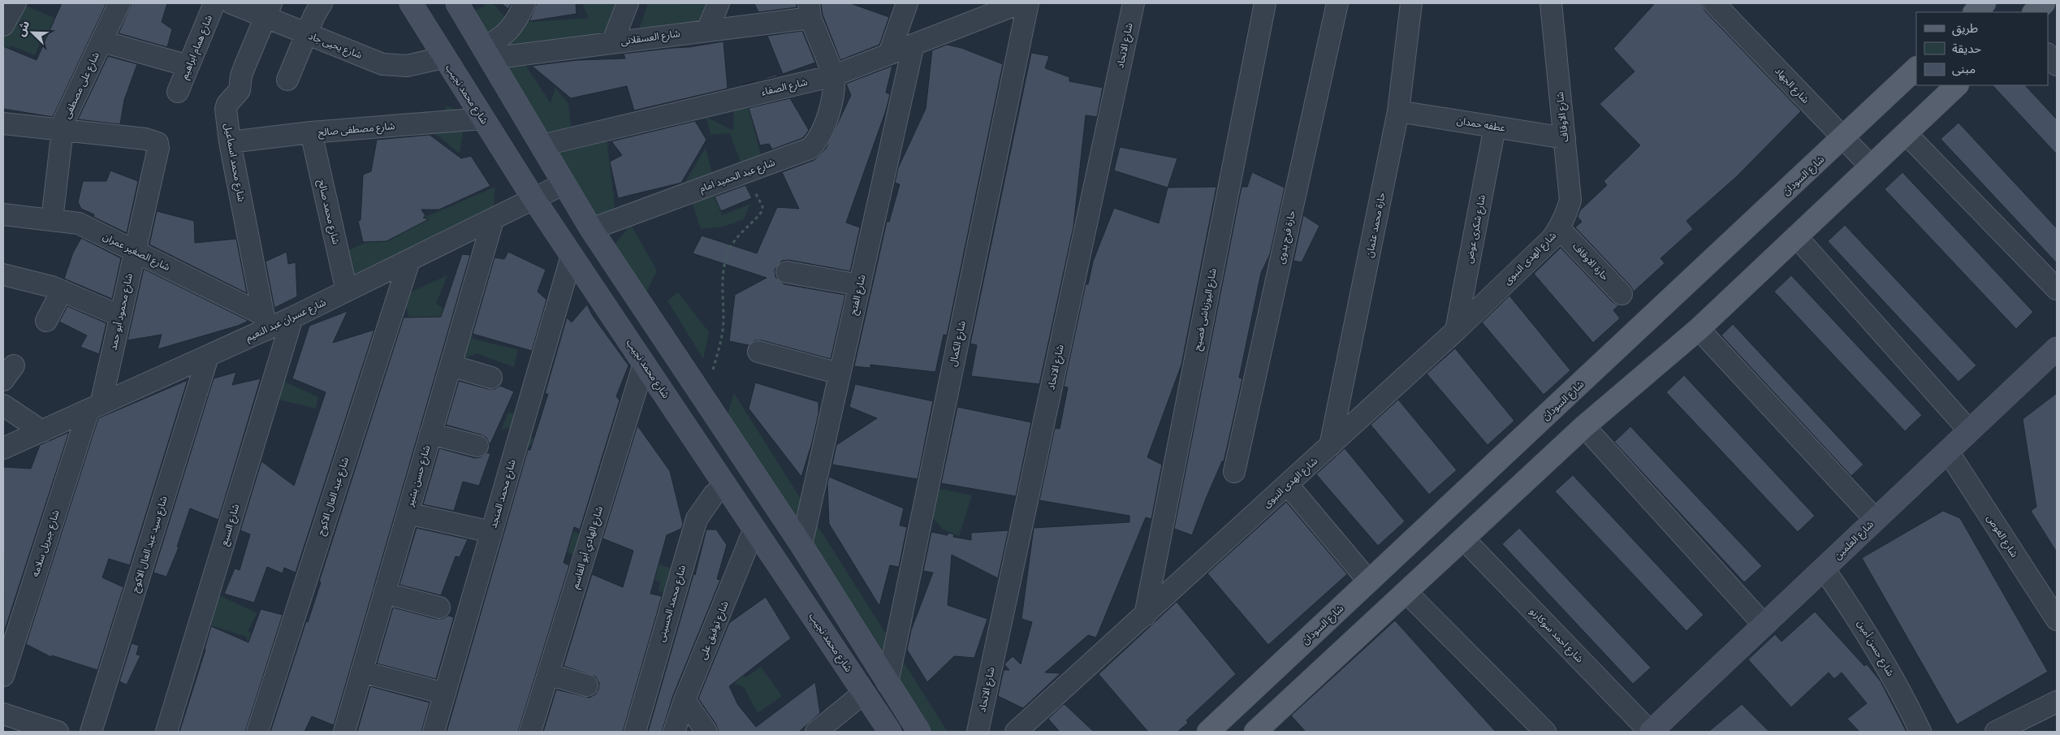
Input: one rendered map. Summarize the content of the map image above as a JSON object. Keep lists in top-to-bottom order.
{
  "streets": {
    "main road": ["شارع محمد نجيب", "شارع السودان", "شارع العلمين"],
    "street": [
      "شارع العسقلانى",
      "شارع يحيى جاد",
      "شارع الاتحاد",
      "شارع همام ابراهيم",
      "شارع على مصطفى",
      "شارع الجهاد",
      "شارع الصفاء",
      "شارع الاوقاف",
      "عطفه حمدان",
      "شارع مصطفى صالح",
      "شارع محمد اسماعيل",
      "شارع عبد الحميد امام",
      "شارع محمد صالح",
      "حارة محمد عثمان",
      "شارع شكرى عوض",
      "حارة فرج بدوى",
      "شارع الصغير عمران",
      "شارع الهدى النبوى",
      "حارة الاوقاف",
      "شارع الفتح",
      "شارع اليوزباشى فصيح",
      "شارع محمود أبو حمد",
      "شارع عسران عبد النعيم",
      "شارع الكمال",
      "شارع حسن بشير",
      "شارع محمد المنجد",
      "شارع عبد العال الاكوح",
      "شارع السبع",
      "شارع الغوص",
      "شارع جبريل سلامه",
      "شارع سيد عبد العال الاكوح",
      "شارع الهادي أبو القاسم",
      "شارع محمد الحسينى",
      "شارع توفيق على",
      "شارع احمد سوكارنو",
      "شارع حسن أمين"
    ]
  },
  "crossings": [
    ["شارع يحيى جاد", "شارع محمد نجيب"],
    ["شارع يحيى جاد", "شارع محمد اسماعيل"],
    ["شارع على مصطفى", "شارع الصغير عمران"],
    ["شارع على مصطفى", "شارع محمود أبو حمد"],
    ["شارع الجهاد", "شارع السودان"],
    ["شارع الصفاء", "شارع عبد الحميد امام"],
    ["شارع الصفاء", "شارع الفتح"],
    ["شارع محمد نجيب", "شارع مصطفى صالح"],
    ["شارع محمد نجيب", "شارع عسران عبد النعيم"],
    ["شارع محمد نجيب", "شارع محمد المنجد"],
    ["شارع محمد نجيب", "شارع الهادي أبو القاسم"],
    ["شارع محمد نجيب", "شارع محمد الحسينى"],
    ["شارع محمد نجيب", "شارع توفيق على"],
    ["شارع الاوقاف", "عطفه حمدان"],
    ["شارع الاوقاف", "شارع الهدى النبوى"],
    ["شارع الاوقاف", "حارة الاوقاف"],
    ["عطفه حمدان", "حارة محمد عثمان"],
    ["عطفه حمدان", "شارع شكرى عوض"],
    ["شارع مصطفى صالح", "شارع محمد اسماعيل"],
    ["شارع مصطفى صالح", "شارع محمد صالح"],
    ["شارع محمد اسماعيل", "شارع الصغير عمران"],
    ["شارع محمد اسماعيل", "شارع عسران عبد النعيم"],
    ["شارع محمد صالح", "شارع عسران عبد النعيم"],
    ["حارة محمد عثمان", "شارع الهدى النبوى"],
    ["شارع شكرى عوض", "شارع الهدى النبوى"],
    ["شارع الصغير عمران", "شارع محمود أبو حمد"],
    ["شارع الصغير عمران", "شارع عسران عبد النعيم"],
    ["شارع الهدى النبوى", "حارة الاوقاف"],
    ["شارع الهدى النبوى", "شارع اليوزباشى فصيح"],
    ["شارع محمود أبو حمد", "شارع عسران عبد النعيم"],
    ["شارع محمود أبو حمد", "شارع جبريل سلامه"],
    ["شارع عسران عبد النعيم", "شارع حسن بشير"],
    ["شارع عسران عبد النعيم", "شارع عبد العال الاكوح"],
    ["شارع عسران عبد النعيم", "شارع السبع"],
    ["شارع عسران عبد النعيم", "شارع جبريل سلامه"],
    ["شارع عسران عبد النعيم", "شارع سيد عبد العال الاكوح"],
    ["شارع الغوص", "شارع العلمين"],
    ["شارع العلمين", "شارع احمد سوكارنو"],
    ["شارع العلمين", "شارع حسن أمين"]
  ],
  "legend": ["طريق", "حديقة", "مبنى"],
  "north": "top left"
}
